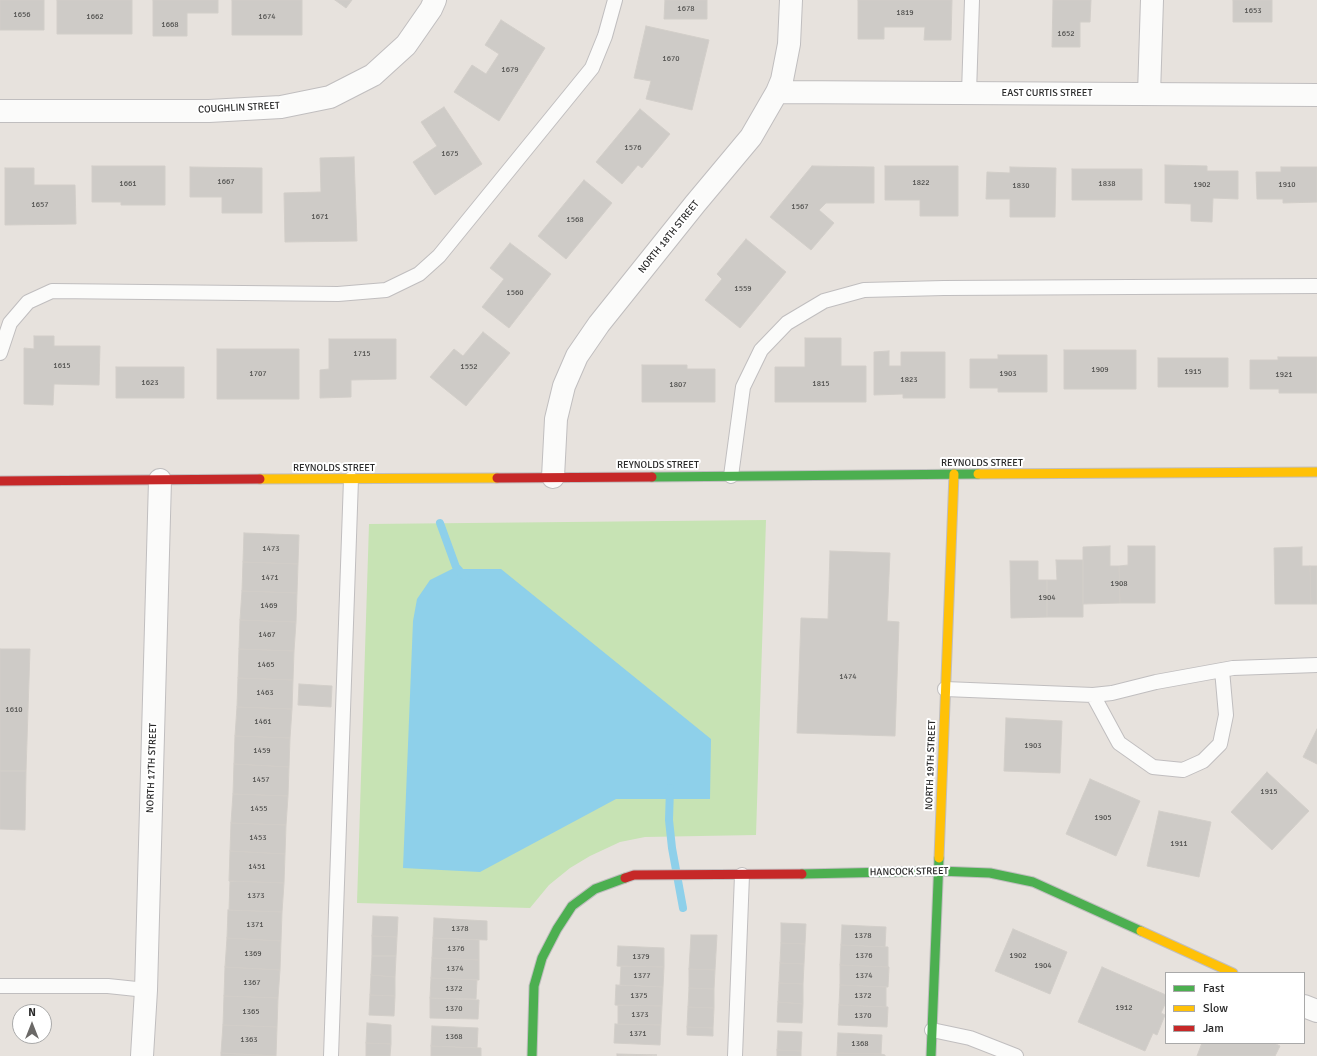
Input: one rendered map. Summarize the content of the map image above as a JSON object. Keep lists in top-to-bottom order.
{
  "streets": {
    "street": [
      "EAST CURTIS STREET",
      "COUGHLIN STREET",
      "NORTH 18TH STREET",
      "REYNOLDS STREET",
      "NORTH 19TH STREET",
      "NORTH 17TH STREET",
      "HANCOCK STREET"
    ]
  },
  "crossings": [
    ["EAST CURTIS STREET", "NORTH 18TH STREET"],
    ["NORTH 18TH STREET", "REYNOLDS STREET"],
    ["REYNOLDS STREET", "NORTH 19TH STREET"],
    ["REYNOLDS STREET", "NORTH 17TH STREET"],
    ["NORTH 19TH STREET", "HANCOCK STREET"]
  ],
  "house_numbers": [
    "1678",
    "1653",
    "1819",
    "1656",
    "1662",
    "1674",
    "1668",
    "1652",
    "1670",
    "1679",
    "1576",
    "1675",
    "1667",
    "1822",
    "1661",
    "1838",
    "1902",
    "1910",
    "1830",
    "1657",
    "1567",
    "1671",
    "1568",
    "1559",
    "1560",
    "1715",
    "1615",
    "1552",
    "1909",
    "1915",
    "1707",
    "1903",
    "1921",
    "1823",
    "1623",
    "1815",
    "1807",
    "1473",
    "1471",
    "1908",
    "1904",
    "1469",
    "1467",
    "1465",
    "1474",
    "1463",
    "1610",
    "1461",
    "1903",
    "1459",
    "1457",
    "1915",
    "1455",
    "1905",
    "1453",
    "1911",
    "1451",
    "1373",
    "1371",
    "1378",
    "1378",
    "1376",
    "1369",
    "1376",
    "1902",
    "1379",
    "1904",
    "1374",
    "1377",
    "1374",
    "1367",
    "1372",
    "1375",
    "1372",
    "1912",
    "1370",
    "1365",
    "1373",
    "1370",
    "1371",
    "1368",
    "1363",
    "1368"
  ],
  "legend": ["Fast", "Slow", "Jam"],
  "north": "top"
}
